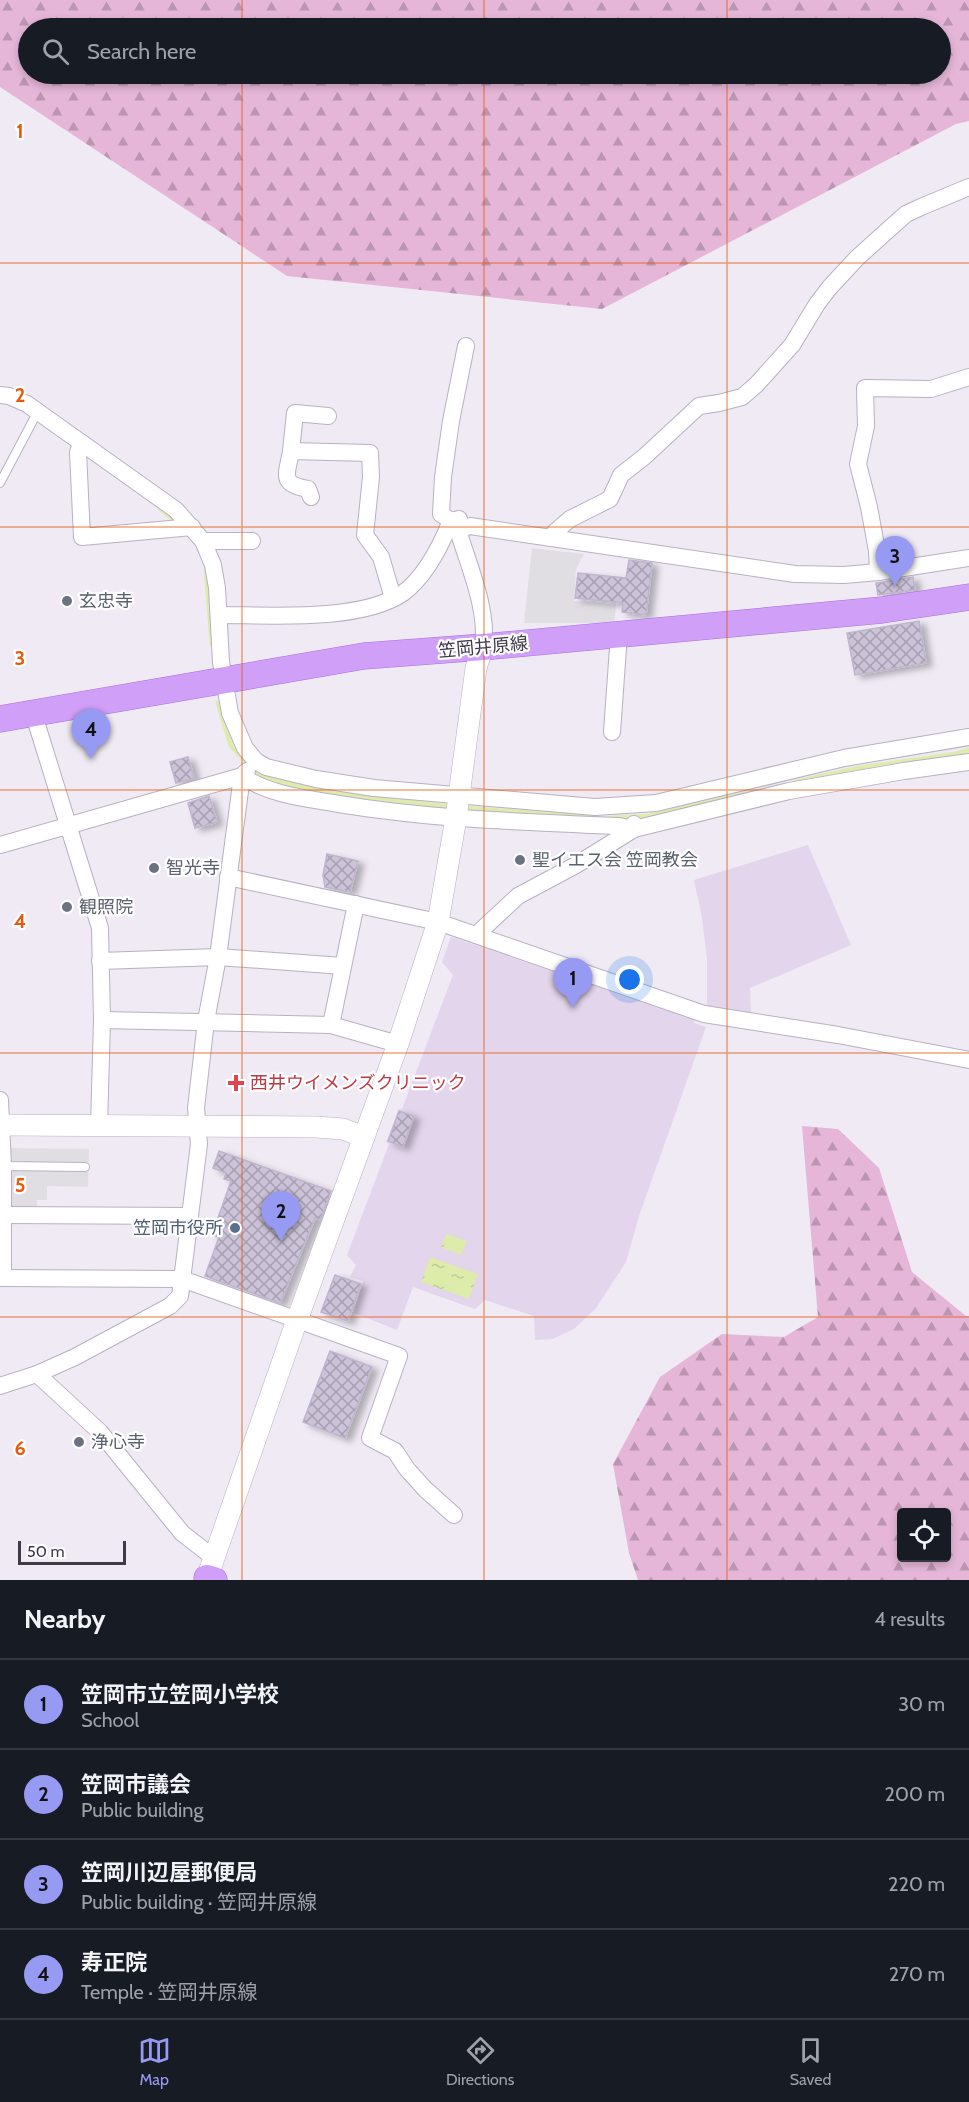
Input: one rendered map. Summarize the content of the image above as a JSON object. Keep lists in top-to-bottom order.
{
  "streets": {
    "main road": ["笠岡井原線"]
  },
  "places": {
    "other": [
      "玄忠寺",
      "聖イエス会 笠岡教会",
      "智光寺",
      "観照院",
      "笠岡市役所",
      "浄心寺"
    ],
    "health": ["西井ウイメンズクリニック"]
  },
  "scale_bar": "50 m",
  "page": {
    "search": "Search here",
    "pins": [
      "3",
      "4",
      "1",
      "2"
    ],
    "scale": "50 m",
    "heading": ["Nearby", "4 results"],
    "list": [
      {
        "mark": "1",
        "name": "笠岡市立笠岡小学校",
        "note": "School",
        "value": "30 m"
      },
      {
        "mark": "2",
        "name": "笠岡市議会",
        "note": "Public building",
        "value": "200 m"
      },
      {
        "mark": "3",
        "name": "笠岡川辺屋郵便局",
        "note": "Public building · 笠岡井原線",
        "value": "220 m"
      },
      {
        "mark": "4",
        "name": "寿正院",
        "note": "Temple · 笠岡井原線",
        "value": "270 m"
      }
    ],
    "nav": ["Map", "Directions", "Saved"]
  },
  "grid": {
    "rows": [
      "1",
      "2",
      "3",
      "4",
      "5",
      "6"
    ]
  }
}
